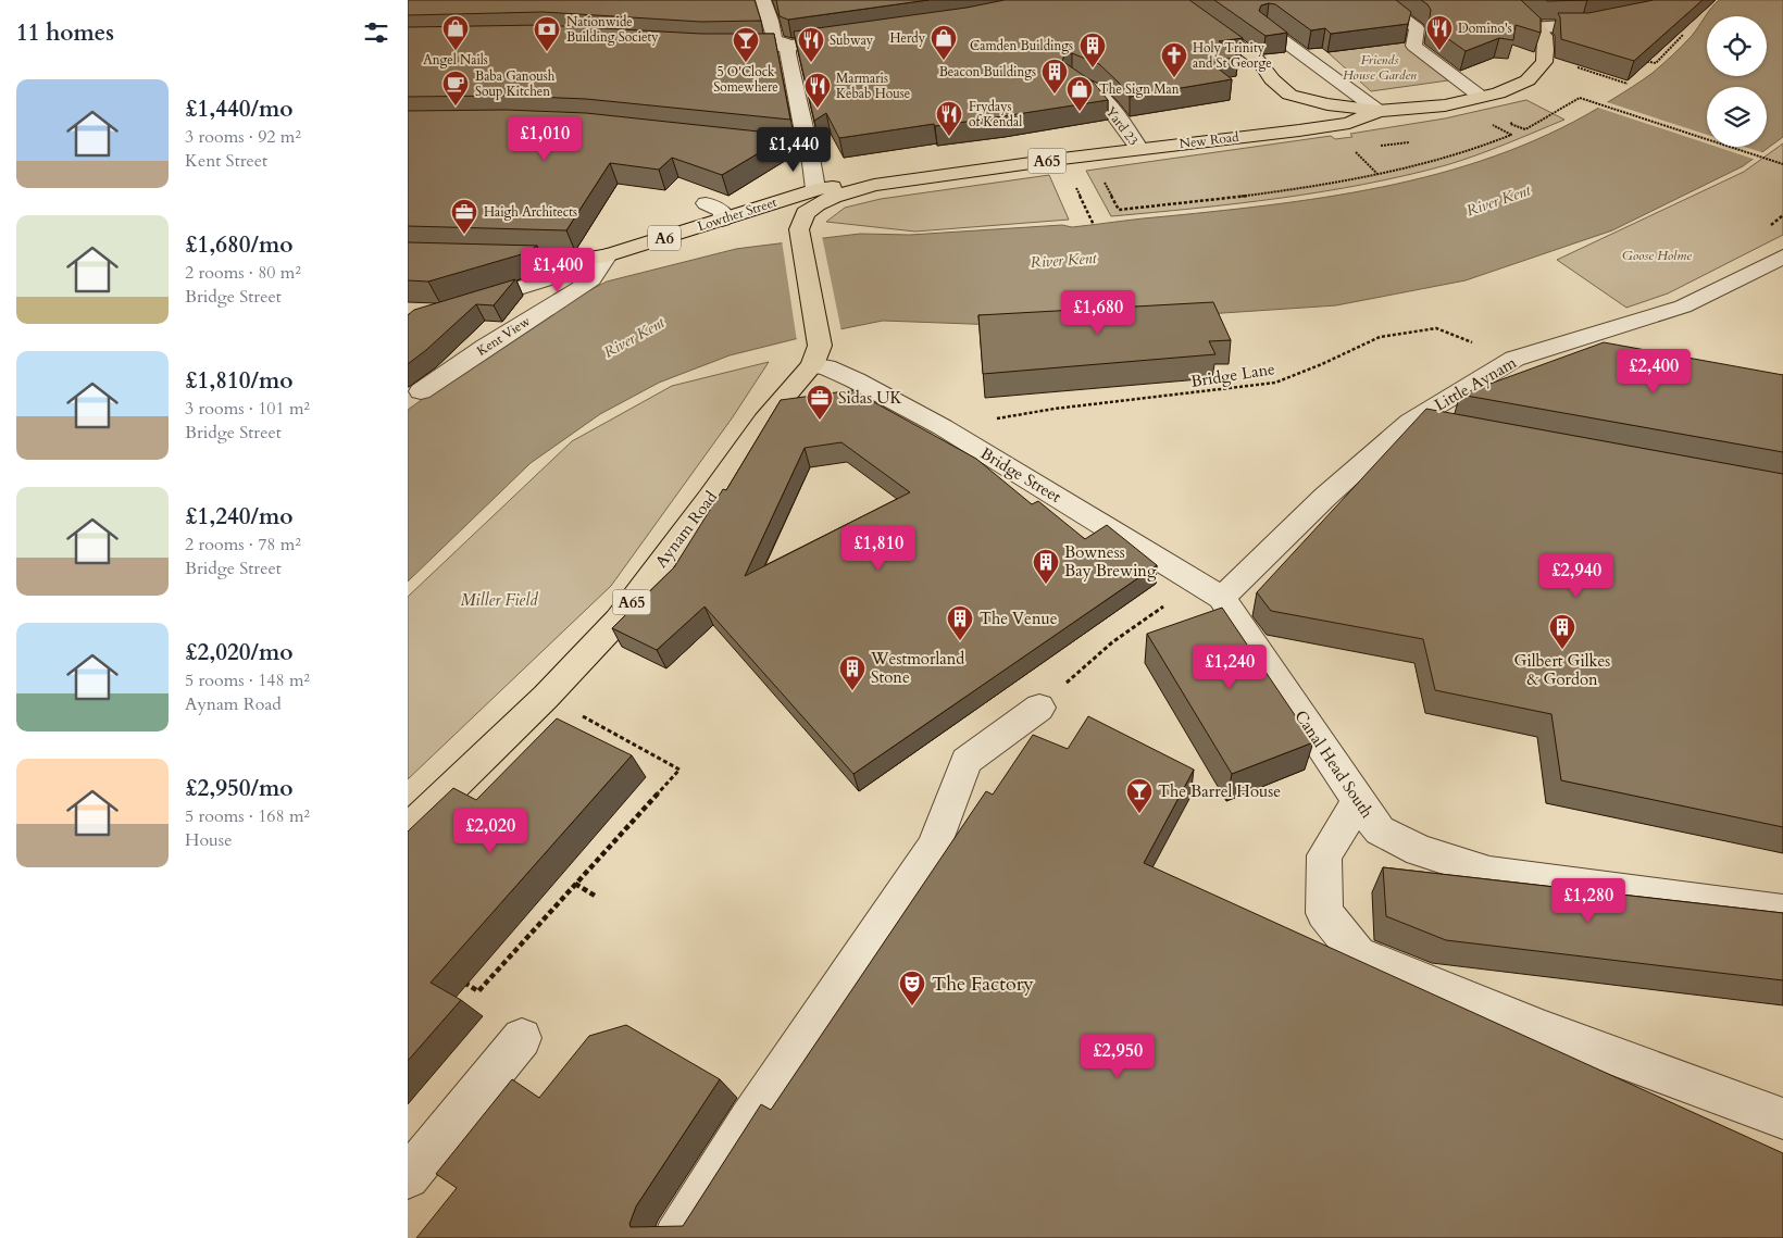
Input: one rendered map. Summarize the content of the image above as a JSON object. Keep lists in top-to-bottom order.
{
  "streets": {
    "highway": [
      "New Road",
      "A65",
      "Lowther Street",
      "A6",
      "Aynam Road"
    ],
    "street": [
      "Yard 23",
      "Kent View",
      "Little Aynam",
      "Bridge Street",
      "Canal Head South"
    ],
    "path": ["Bridge Lane"]
  },
  "crossings": [
    ["Yard 23", "New Road"],
    ["New Road", "Lowther Street"],
    ["New Road", "Bridge Street"],
    ["New Road", "Aynam Road"],
    ["Lowther Street", "Kent View"],
    ["Bridge Lane", "Little Aynam"],
    ["Bridge Lane", "Bridge Street"],
    ["Little Aynam", "Bridge Street"],
    ["Little Aynam", "Canal Head South"],
    ["Bridge Street", "Aynam Road"],
    ["Bridge Street", "Canal Head South"]
  ],
  "water": ["River Kent"],
  "parks": ["Friends House Garden", "Goose Holme", "Miller Field"],
  "places": {
    "shop": ["Angel Nails", "Herdy", "The Sign Man"],
    "restaurant": [
      "Domino's",
      "Subway",
      "Marmaris Kebab House",
      "Frydays of Kendal"
    ],
    "bank": ["Nationwide Building Society"],
    "bar": ["5 O'Clock Somewhere", "The Barrel House"],
    "building": [
      "Camden Buildings",
      "Beacon Buildings",
      "Bowness Bay Brewing",
      "The Venue",
      "Gilbert Gilkes & Gordon",
      "Westmorland Stone"
    ],
    "church": ["Holy Trinity and St George"],
    "cafe": ["Baba Ganoush Soup Kitchen"],
    "office": ["Haigh Architects", "Sidas UK"],
    "theatre": ["The Factory"]
  },
  "page": {
    "heading": "11 homes",
    "list": [
      {
        "name": "£1,440/mo",
        "note": "3 rooms · 92 m² · Kent Street"
      },
      {
        "name": "£1,680/mo",
        "note": "2 rooms · 80 m² · Bridge Street"
      },
      {
        "name": "£1,810/mo",
        "note": "3 rooms · 101 m² · Bridge Street"
      },
      {
        "name": "£1,240/mo",
        "note": "2 rooms · 78 m² · Bridge Street"
      },
      {
        "name": "£2,020/mo",
        "note": "5 rooms · 148 m² · Aynam Road"
      },
      {
        "name": "£2,950/mo",
        "note": "5 rooms · 168 m² · House"
      }
    ],
    "price": [
      "£1,010",
      "£1,440",
      "£1,400",
      "£1,680",
      "£2,400",
      "£1,810",
      "£2,940",
      "£1,240",
      "£2,020",
      "£1,280",
      "£2,950"
    ]
  }
}
